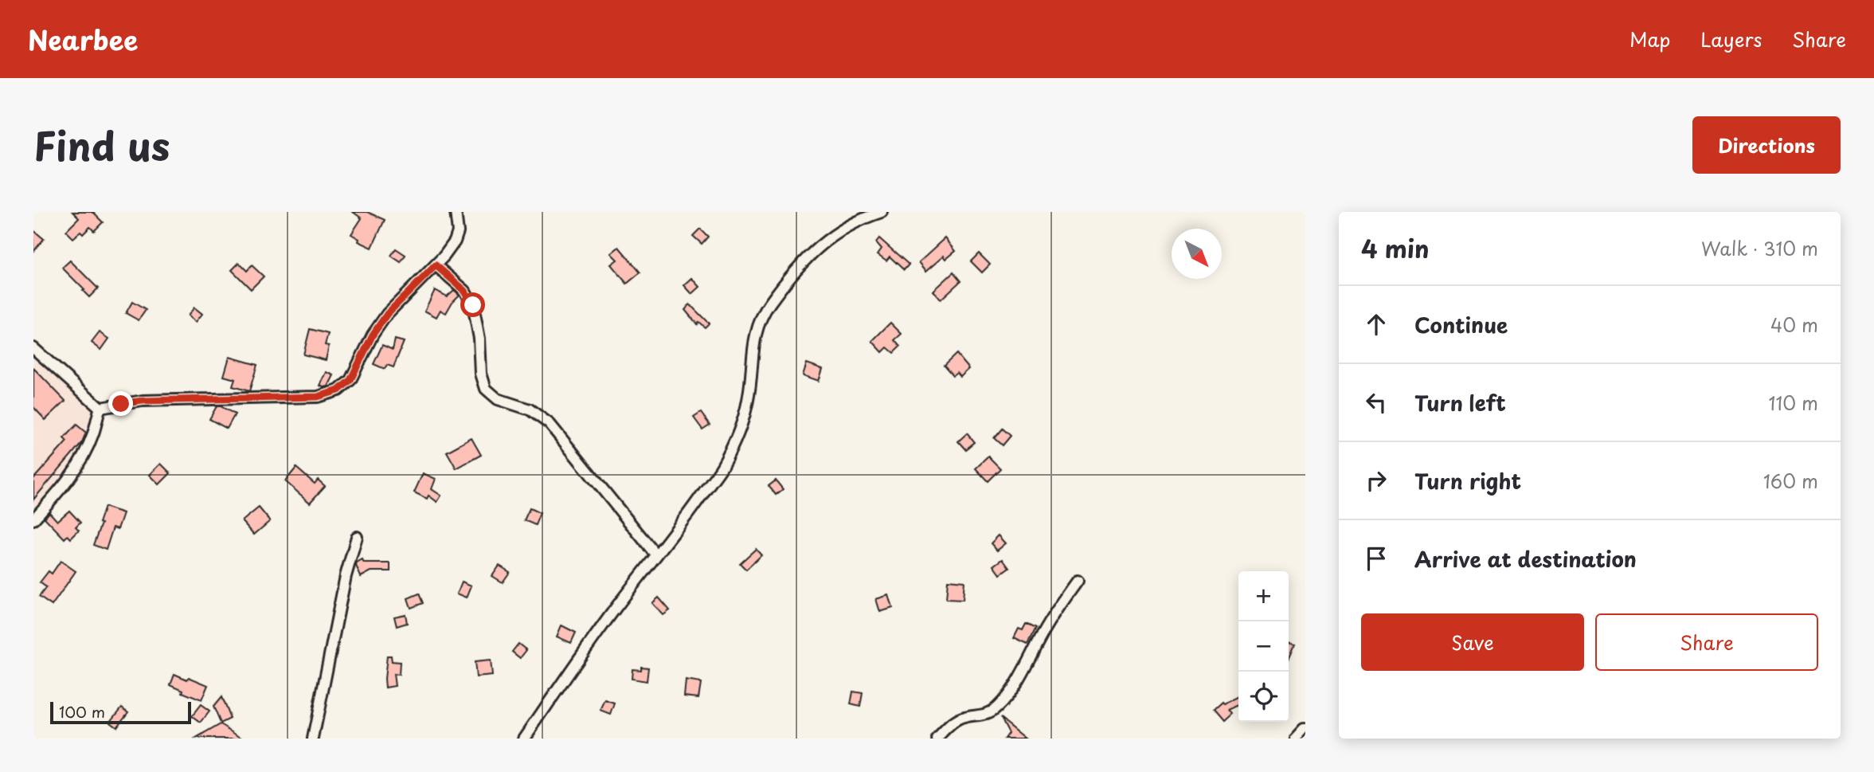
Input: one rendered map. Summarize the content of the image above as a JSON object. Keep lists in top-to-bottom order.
{
  "scale_bar": "100 m",
  "north": "bottom right",
  "page": {
    "header": "Nearbee",
    "nav": ["Map", "Layers", "Share"],
    "title": "Find us",
    "buttons": [
      "Directions",
      ["Save", "Share"]
    ],
    "heading": ["4 min", "Walk · 310 m"],
    "list": [
      ["Continue", "40 m"],
      ["Turn left", "110 m"],
      ["Turn right", "160 m"],
      "Arrive at destination"
    ],
    "map_buttons": ["+", "−"],
    "scale": "100 m"
  }
}
